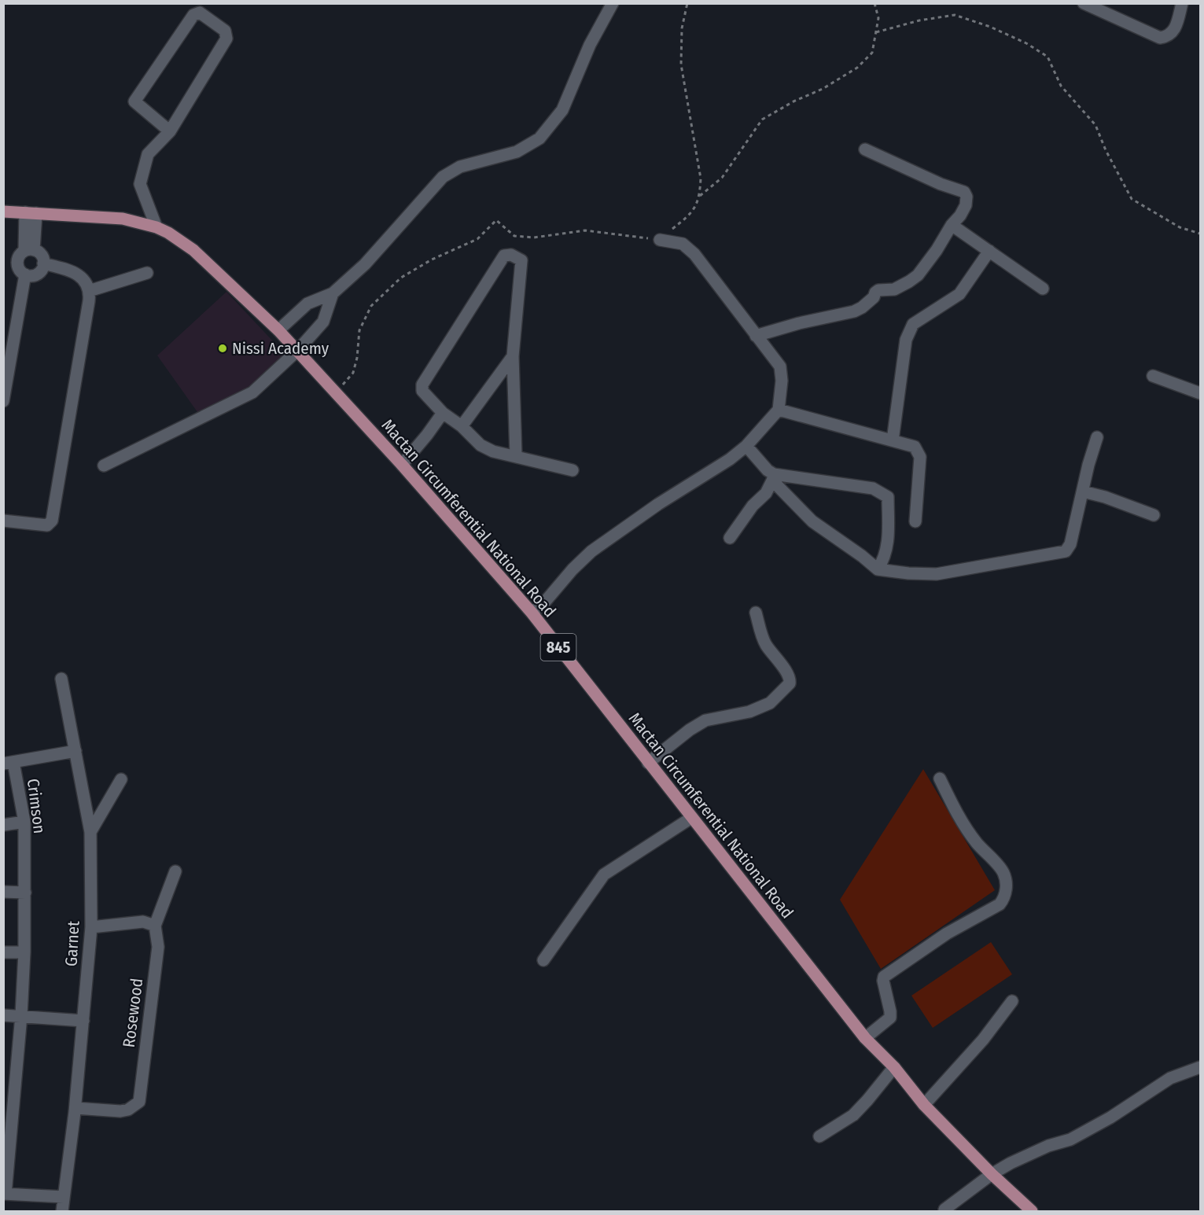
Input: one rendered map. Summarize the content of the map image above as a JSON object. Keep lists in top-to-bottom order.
{
  "streets": {
    "main road": ["Mactan Circumferential National Road", "845"],
    "street": ["Crimson", "Garnet", "Rosewood"]
  },
  "crossings": [
    ["Garnet", "Rosewood"]
  ],
  "places": ["Nissi Academy"]
}
